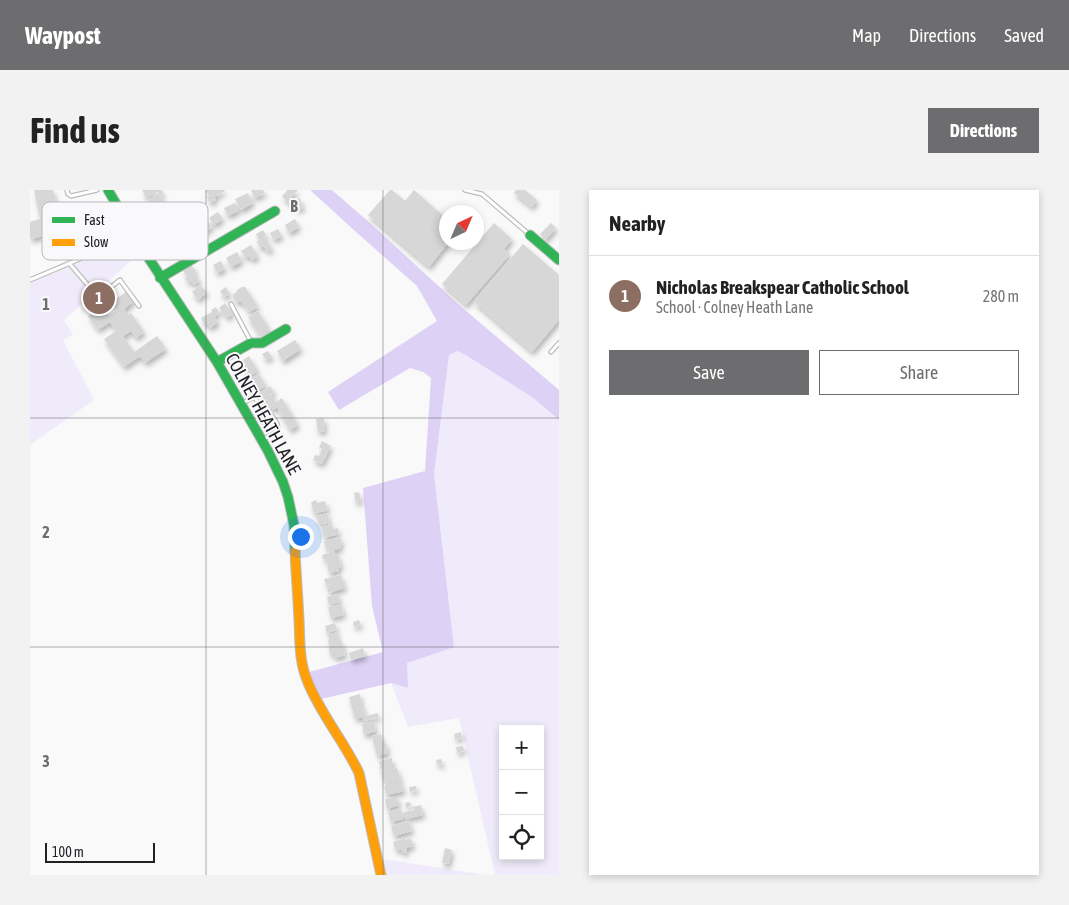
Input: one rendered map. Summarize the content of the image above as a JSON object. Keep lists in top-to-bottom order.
{
  "streets": {
    "street": ["COLNEY HEATH LANE"]
  },
  "legend": ["Fast", "Slow"],
  "scale_bar": "100 m",
  "north": "top right",
  "page": {
    "header": "Waypost",
    "nav": ["Map", "Directions", "Saved"],
    "buttons": [
      "Directions",
      ["Save", "Share"]
    ],
    "title": "Find us",
    "heading": "Nearby",
    "list": [
      {
        "mark": "1",
        "name": "Nicholas Breakspear Catholic School",
        "note": "School · Colney Heath Lane",
        "value": "280 m"
      }
    ],
    "pins": "1",
    "map_buttons": ["+", "−"],
    "scale": "100 m"
  },
  "grid": {
    "columns": ["B"],
    "rows": ["1", "2", "3"]
  }
}
